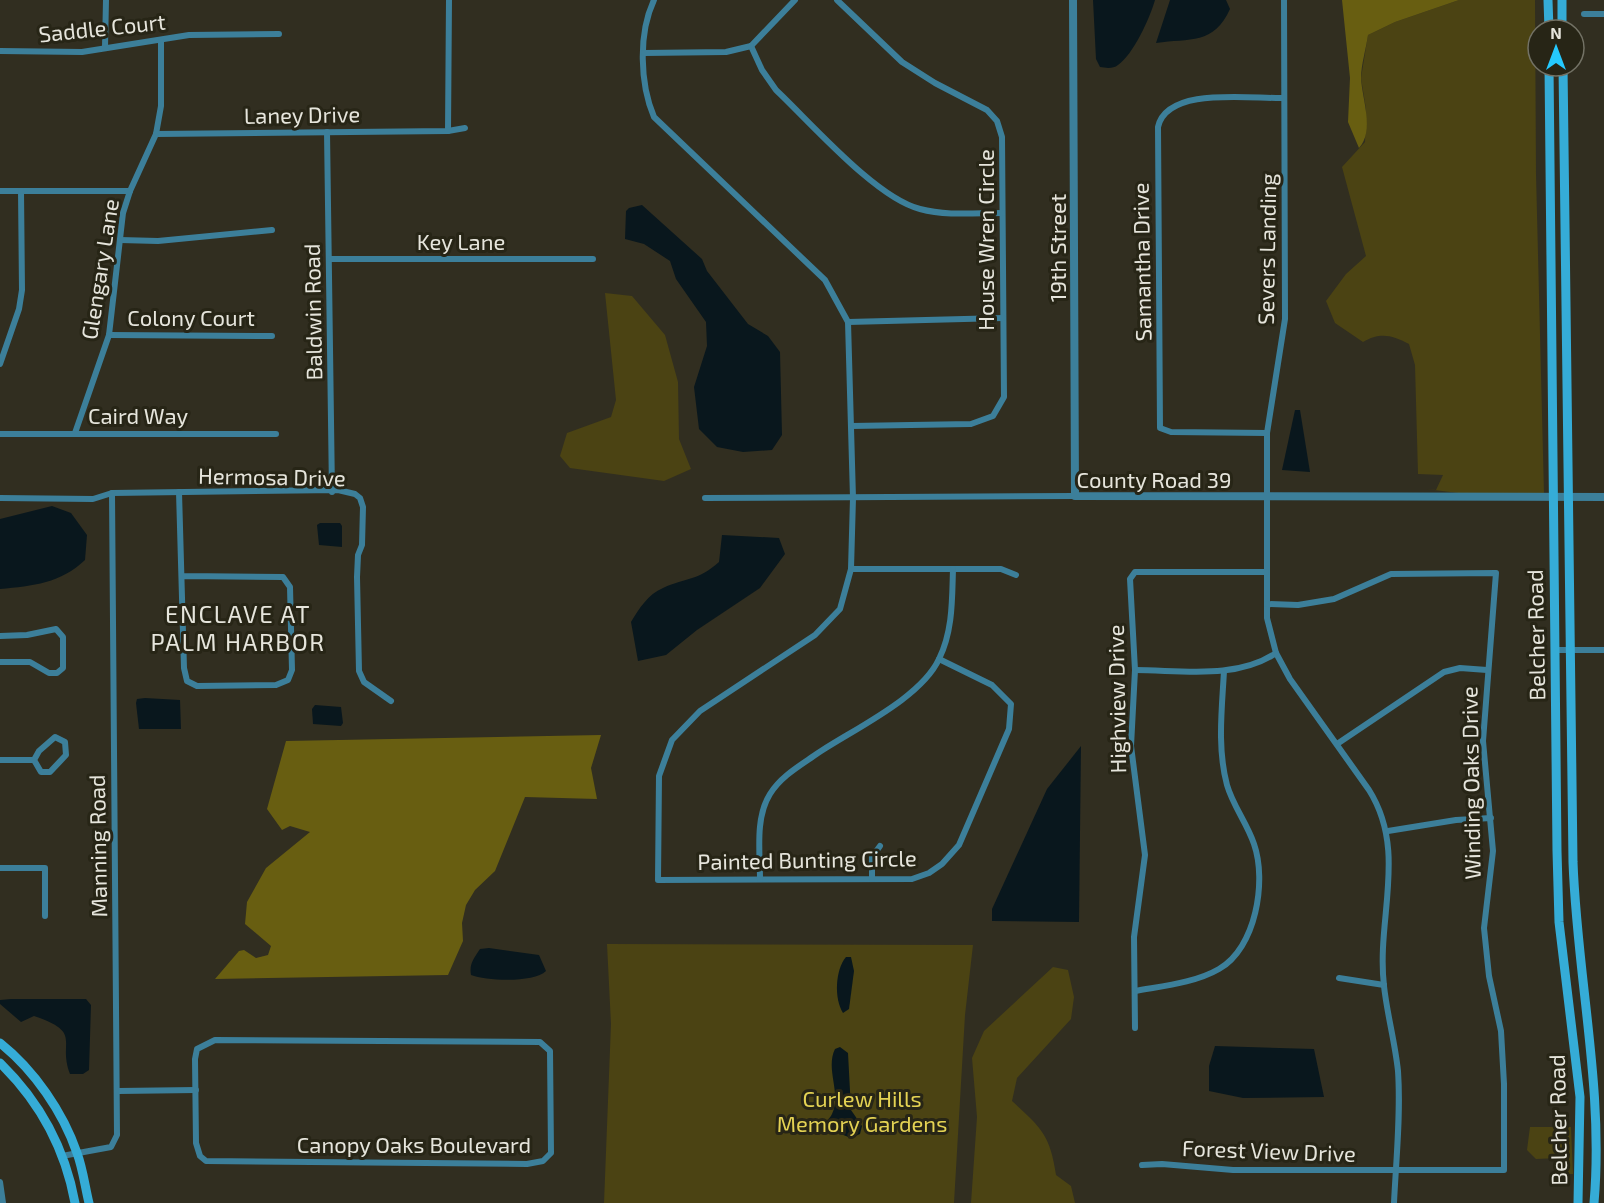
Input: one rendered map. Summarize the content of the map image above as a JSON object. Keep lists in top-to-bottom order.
{
  "streets": {
    "main road": ["Belcher Road"],
    "street": [
      "Saddle Court",
      "Laney Drive",
      "House Wren Circle",
      "Key Lane",
      "19th Street",
      "Severs Landing",
      "Samantha Drive",
      "Glengary Lane",
      "Baldwin Road",
      "Colony Court",
      "Caird Way",
      "Hermosa Drive",
      "County Road 39",
      "Highview Drive",
      "Winding Oaks Drive",
      "Manning Road",
      "Painted Bunting Circle",
      "Canopy Oaks Boulevard",
      "Forest View Drive"
    ]
  },
  "crossings": [
    ["Saddle Court", "Glengary Lane"],
    ["Laney Drive", "Glengary Lane"],
    ["Laney Drive", "Baldwin Road"],
    ["Key Lane", "Baldwin Road"],
    ["19th Street", "County Road 39"],
    ["Severs Landing", "Samantha Drive"],
    ["Severs Landing", "County Road 39"],
    ["Severs Landing", "Highview Drive"],
    ["Severs Landing", "Winding Oaks Drive"],
    ["Severs Landing", "Forest View Drive"],
    ["Glengary Lane", "Colony Court"],
    ["Glengary Lane", "Caird Way"],
    ["Baldwin Road", "Hermosa Drive"],
    ["Hermosa Drive", "Manning Road"],
    ["County Road 39", "Belcher Road"],
    ["Winding Oaks Drive", "Forest View Drive"]
  ],
  "districts": ["ENCLAVE AT PALM HARBOR"],
  "parks": ["Curlew Hills Memory Gardens"],
  "north": "top"
}
